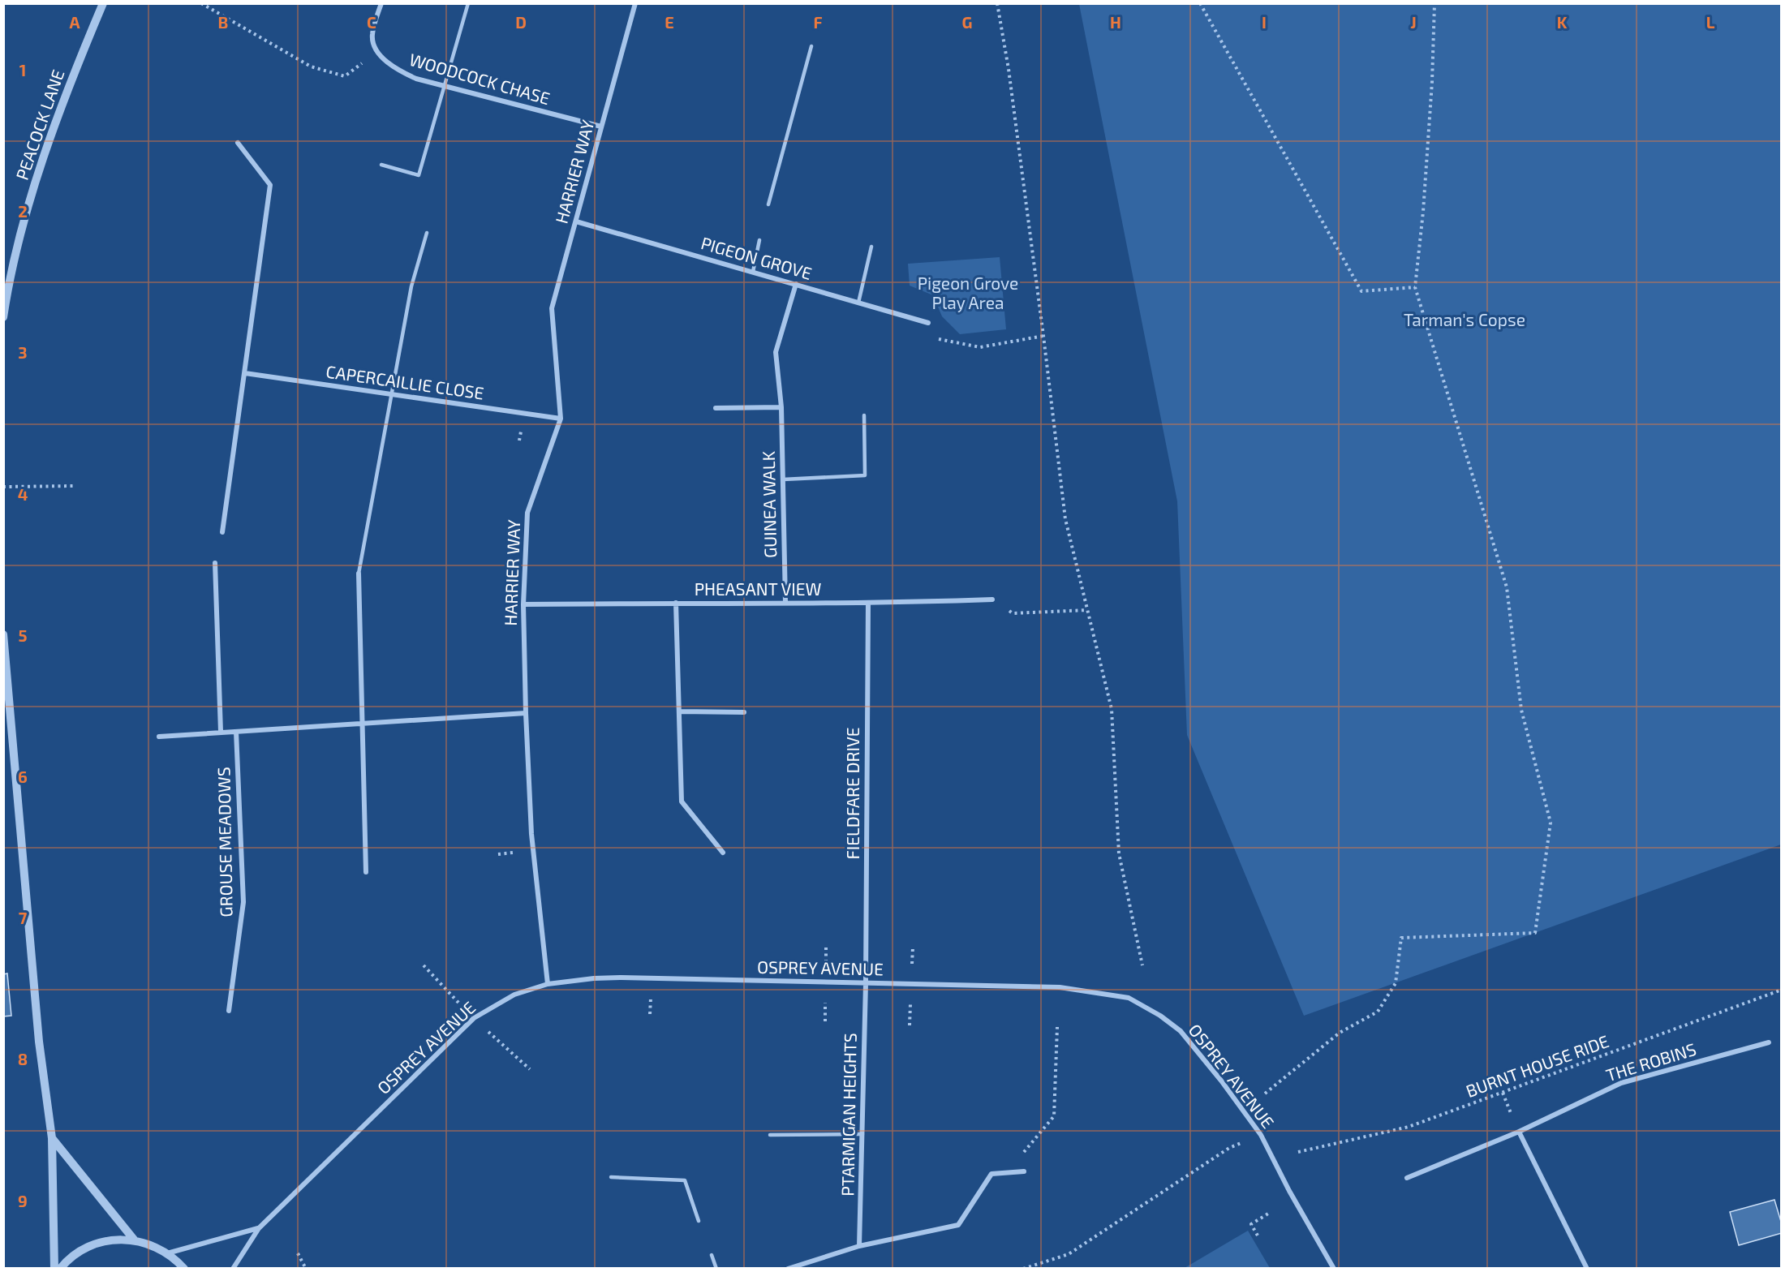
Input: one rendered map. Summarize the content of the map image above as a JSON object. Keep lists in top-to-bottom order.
{
  "streets": {
    "street": [
      "WOODCOCK CHASE",
      "PEACOCK LANE",
      "HARRIER WAY",
      "PIGEON GROVE",
      "CAPERCAILLIE CLOSE",
      "GUINEA WALK",
      "PHEASANT VIEW",
      "FIELDFARE DRIVE",
      "GROUSE MEADOWS",
      "OSPREY AVENUE",
      "THE ROBINS",
      "PTARMIGAN HEIGHTS"
    ],
    "path": ["BURNT HOUSE RIDE"]
  },
  "crossings": [
    ["WOODCOCK CHASE", "HARRIER WAY"],
    ["HARRIER WAY", "PIGEON GROVE"],
    ["HARRIER WAY", "CAPERCAILLIE CLOSE"],
    ["HARRIER WAY", "PHEASANT VIEW"],
    ["HARRIER WAY", "OSPREY AVENUE"],
    ["PIGEON GROVE", "GUINEA WALK"],
    ["GUINEA WALK", "PHEASANT VIEW"],
    ["PHEASANT VIEW", "FIELDFARE DRIVE"],
    ["FIELDFARE DRIVE", "OSPREY AVENUE"],
    ["FIELDFARE DRIVE", "PTARMIGAN HEIGHTS"],
    ["OSPREY AVENUE", "PTARMIGAN HEIGHTS"]
  ],
  "parks": ["Pigeon Grove Play Area", "Tarman's Copse"],
  "grid": {
    "columns": [
      "A",
      "B",
      "C",
      "D",
      "E",
      "F",
      "G",
      "H",
      "I",
      "J",
      "K",
      "L"
    ],
    "rows": [
      "1",
      "2",
      "3",
      "4",
      "5",
      "6",
      "7",
      "8",
      "9"
    ]
  }
}
